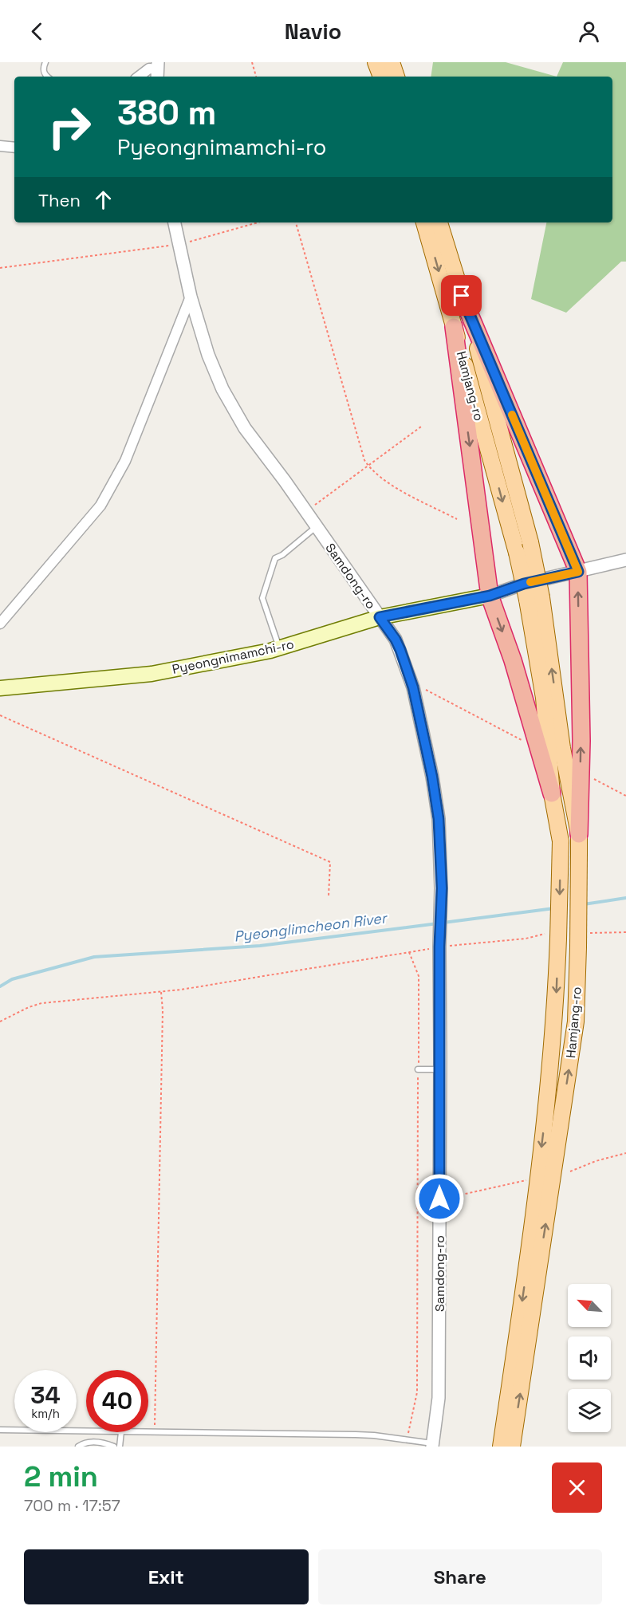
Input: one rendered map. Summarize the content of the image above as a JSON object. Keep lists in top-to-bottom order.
{
  "streets": {
    "main road": ["Hamjang-ro", "Pyeongnimamchi-ro"],
    "street": ["Samdong-ro"]
  },
  "crossings": [
    ["Samdong-ro", "Pyeongnimamchi-ro"]
  ],
  "water": ["Pyeonglimcheon River"],
  "north": "top left",
  "page": {
    "header": "Navio",
    "turn": ["380 m", "Pyeongnimamchi-ro"],
    "then": "Then",
    "speed": "34 km/h",
    "limit": "40",
    "heading": ["2 min", "700 m · 17:57"],
    "buttons": ["Exit", "Share"]
  }
}
